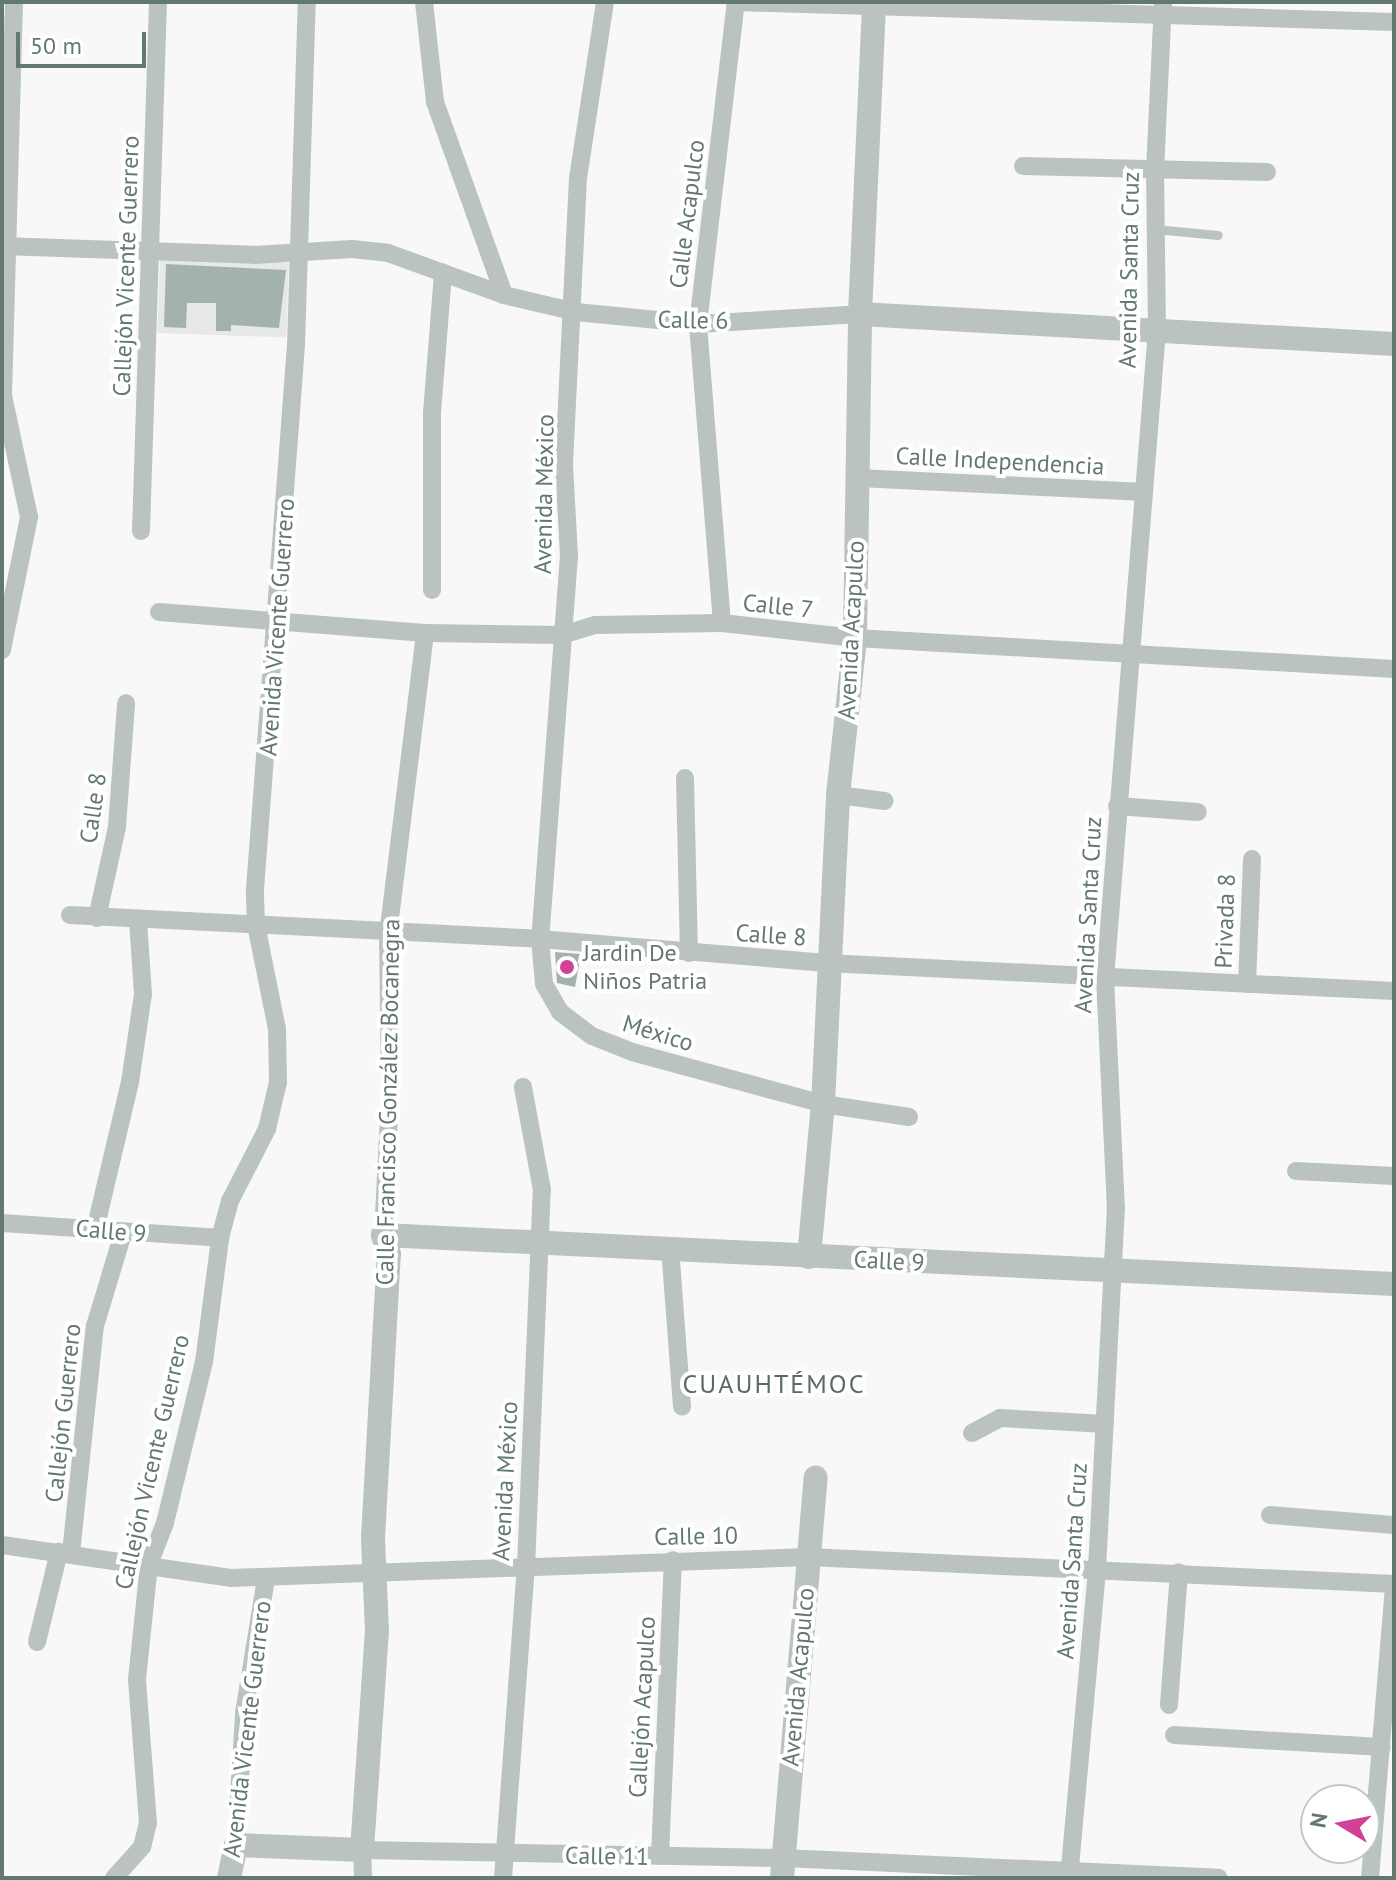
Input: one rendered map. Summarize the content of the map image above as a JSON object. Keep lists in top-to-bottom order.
{
  "streets": {
    "street": [
      "Calle Acapulco",
      "Callejón Vicente Guerrero",
      "Avenida Santa Cruz",
      "Calle 6",
      "Calle Independencia",
      "Avenida México",
      "Calle 7",
      "Avenida Vicente Guerrero",
      "Avenida Acapulco",
      "Calle 8",
      "Privada 8",
      "México",
      "Calle Francisco González Bocanegra",
      "Calle 9",
      "Callejón Guerrero",
      "Calle 10",
      "Callejón Acapulco",
      "Calle 11"
    ]
  },
  "crossings": [
    ["Calle Acapulco", "Calle 6"],
    ["Calle Acapulco", "Calle 7"],
    ["Callejón Vicente Guerrero", "Calle 6"],
    ["Callejón Vicente Guerrero", "Avenida Vicente Guerrero"],
    ["Callejón Vicente Guerrero", "Calle 9"],
    ["Callejón Vicente Guerrero", "Calle 10"],
    ["Avenida Santa Cruz", "Calle 6"],
    ["Avenida Santa Cruz", "Calle Independencia"],
    ["Avenida Santa Cruz", "Calle 7"],
    ["Avenida Santa Cruz", "Calle 8"],
    ["Avenida Santa Cruz", "Calle 9"],
    ["Avenida Santa Cruz", "Calle 10"],
    ["Avenida Santa Cruz", "Calle 11"],
    ["Calle 6", "Avenida México"],
    ["Calle 6", "Avenida Vicente Guerrero"],
    ["Calle 6", "Avenida Acapulco"],
    ["Calle Independencia", "Avenida Acapulco"],
    ["Avenida México", "Calle 7"],
    ["Avenida México", "Calle 8"],
    ["Avenida México", "México"],
    ["Avenida México", "Calle 9"],
    ["Avenida México", "Calle 10"],
    ["Avenida México", "Calle 11"],
    ["Calle 7", "Avenida Vicente Guerrero"],
    ["Calle 7", "Avenida Acapulco"],
    ["Calle 7", "Calle Francisco González Bocanegra"],
    ["Avenida Vicente Guerrero", "Calle 8"],
    ["Avenida Vicente Guerrero", "Calle 9"],
    ["Avenida Vicente Guerrero", "Calle 10"],
    ["Avenida Vicente Guerrero", "Calle 11"],
    ["Avenida Acapulco", "Calle 8"],
    ["Avenida Acapulco", "México"],
    ["Avenida Acapulco", "Calle 9"],
    ["Avenida Acapulco", "Calle 10"],
    ["Avenida Acapulco", "Calle 11"],
    ["Calle 8", "Privada 8"],
    ["Calle 8", "México"],
    ["Calle 8", "Calle Francisco González Bocanegra"],
    ["Calle Francisco González Bocanegra", "Calle 9"],
    ["Calle Francisco González Bocanegra", "Calle 10"],
    ["Calle Francisco González Bocanegra", "Calle 11"],
    ["Calle 9", "Callejón Guerrero"],
    ["Callejón Guerrero", "Calle 10"],
    ["Calle 10", "Callejón Acapulco"],
    ["Callejón Acapulco", "Calle 11"]
  ],
  "districts": ["CUAUHTÉMOC"],
  "places": ["Jardin De Niños Patria"],
  "scale_bar": "50 m",
  "north": "left"
}
